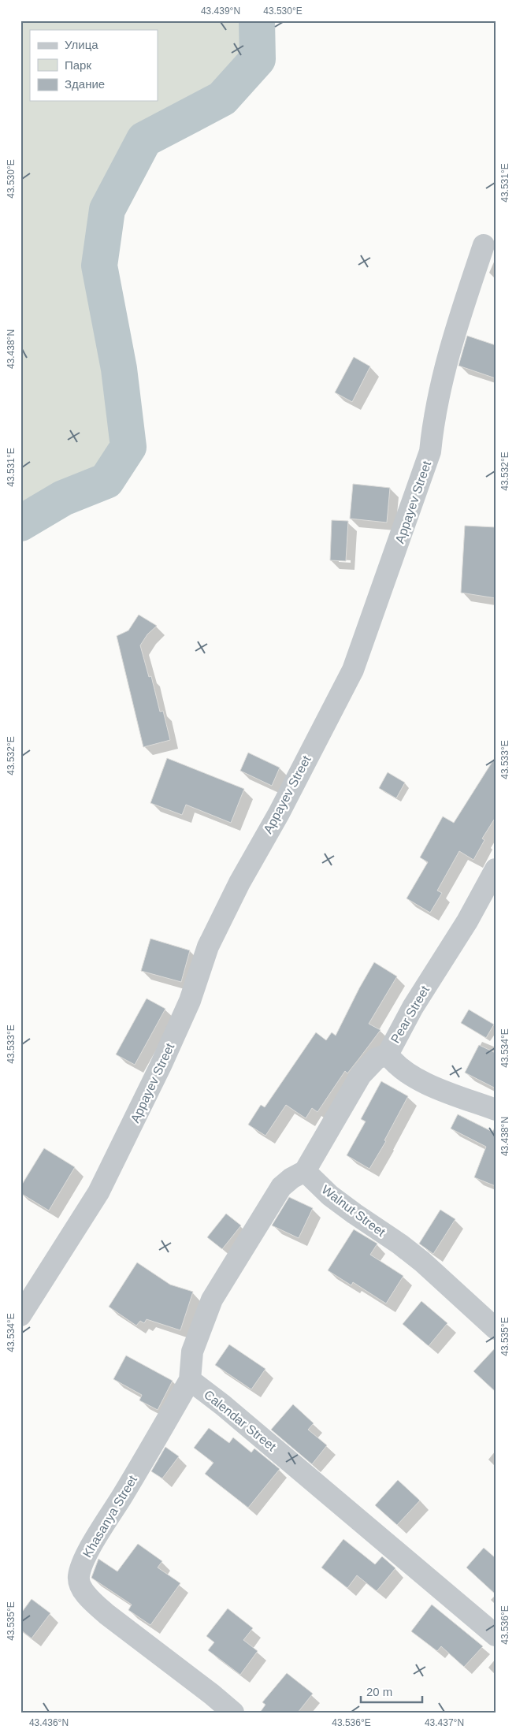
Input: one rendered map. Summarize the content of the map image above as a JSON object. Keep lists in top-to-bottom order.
{
  "streets": {
    "street": [
      "Appayev Street",
      "Pear Street",
      "Walnut Street",
      "Calendar Street",
      "Khasanya Street"
    ]
  },
  "crossings": [
    ["Calendar Street", "Khasanya Street"]
  ],
  "legend": ["Улица", "Парк", "Здание"],
  "scale_bar": "20 m",
  "coordinates": [
    "43.439°N",
    "43.530°E",
    "43.531°E",
    "43.438°N",
    "43.532°E",
    "43.533°E",
    "43.534°E",
    "43.535°E",
    "43.536°E",
    "43.436°N",
    "43.437°N"
  ]
}
